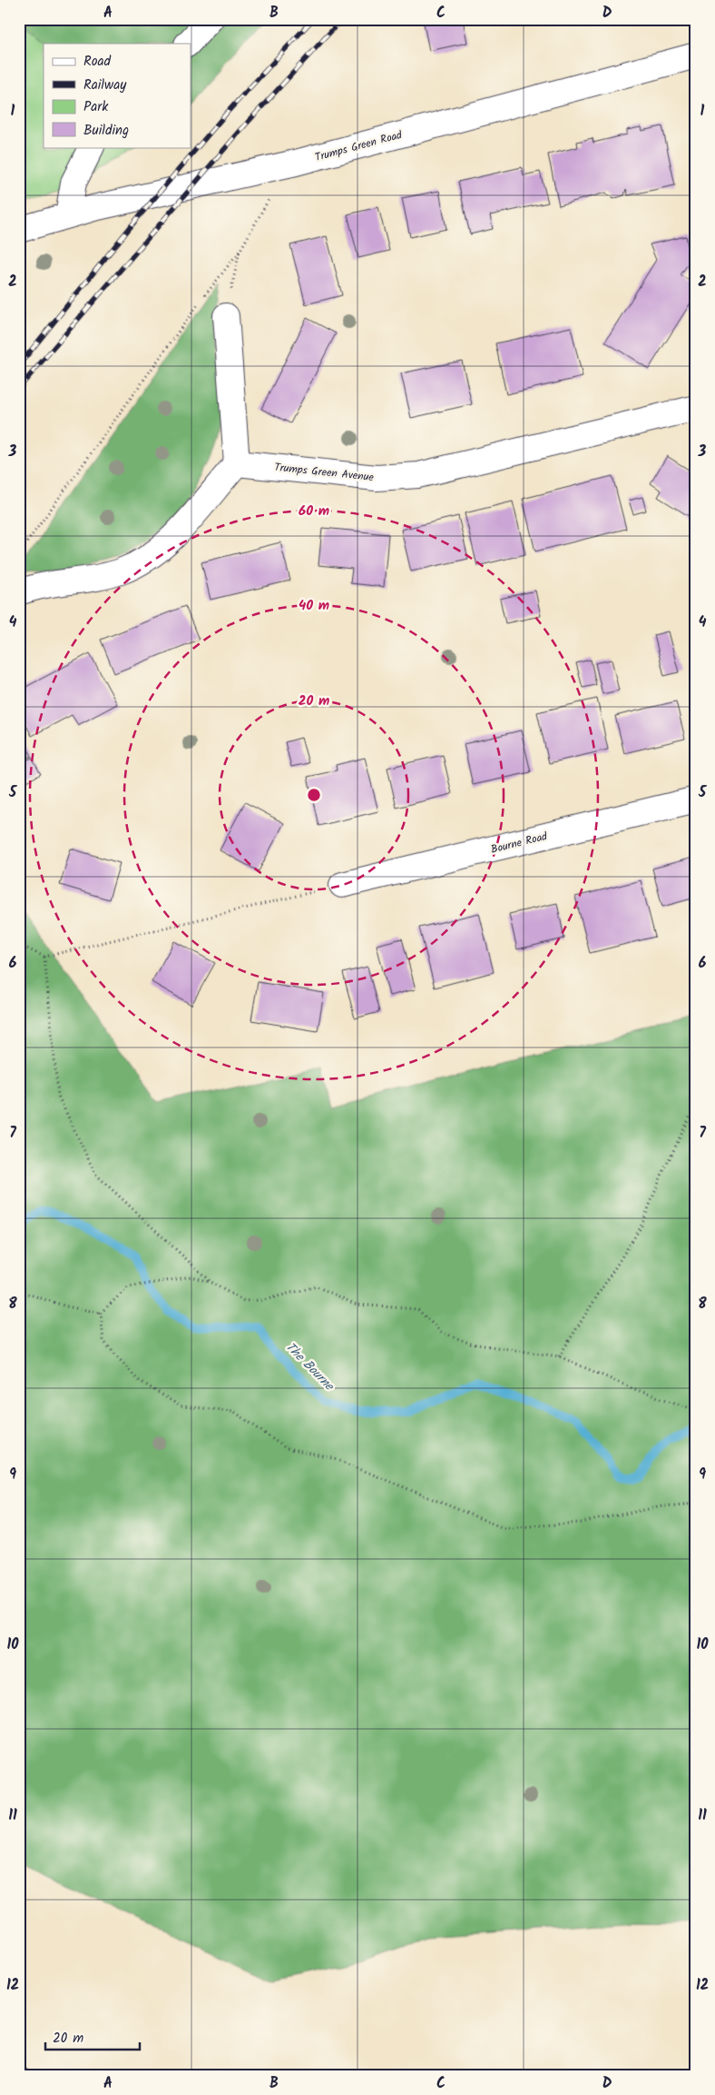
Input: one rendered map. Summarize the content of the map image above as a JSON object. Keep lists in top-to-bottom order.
{
  "streets": {
    "street": ["Trumps Green Road", "Trumps Green Avenue", "Bourne Road"]
  },
  "water": ["The Bourne"],
  "legend": [
    "Road",
    "Railway",
    "Park",
    "Building"
  ],
  "scale_bar": "20 m",
  "grid": {
    "columns": [
      "A",
      "B",
      "C",
      "D"
    ],
    "rows": [
      "1",
      "2",
      "3",
      "4",
      "5",
      "6",
      "7",
      "8",
      "9",
      "10",
      "11",
      "12"
    ]
  },
  "rings": ["60 m", "40 m", "20 m"]
}
